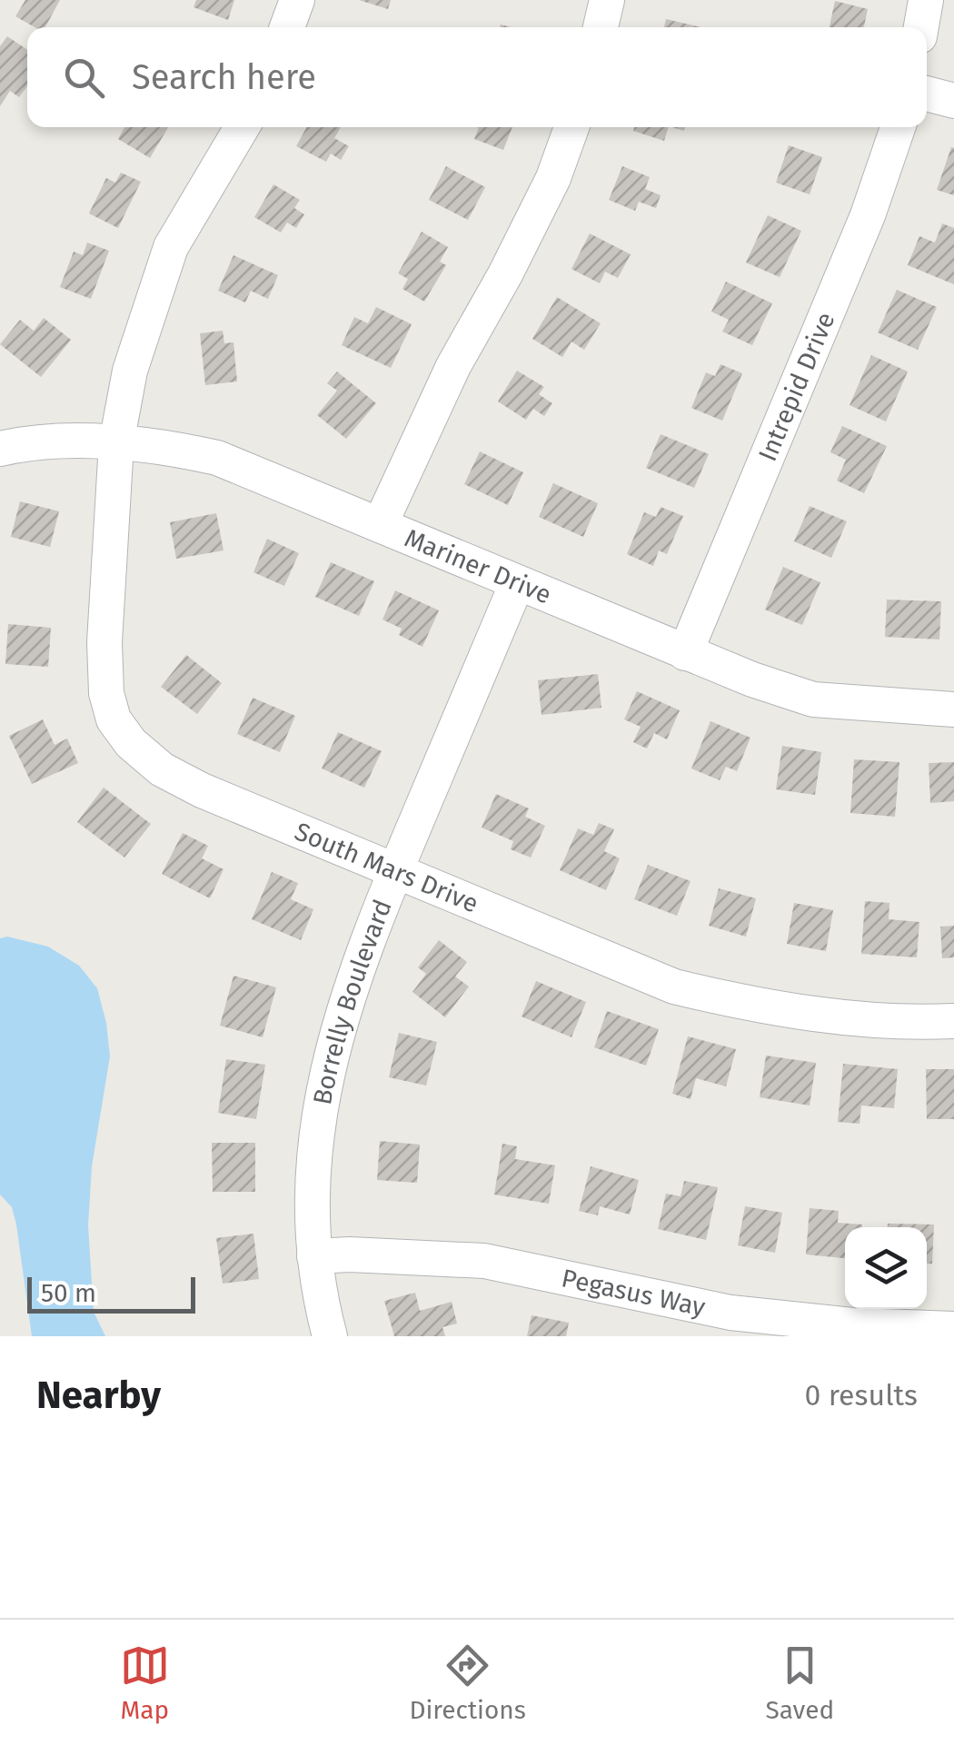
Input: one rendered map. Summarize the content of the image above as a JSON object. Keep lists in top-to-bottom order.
{
  "streets": {
    "street": [
      "Intrepid Drive",
      "Mariner Drive",
      "South Mars Drive",
      "Borrelly Boulevard",
      "Pegasus Way"
    ]
  },
  "crossings": [
    ["Intrepid Drive", "Mariner Drive"],
    ["Mariner Drive", "South Mars Drive"],
    ["Mariner Drive", "Borrelly Boulevard"],
    ["South Mars Drive", "Borrelly Boulevard"],
    ["Borrelly Boulevard", "Pegasus Way"]
  ],
  "scale_bar": "50 m",
  "page": {
    "search": "Search here",
    "scale": "50 m",
    "heading": ["Nearby", "0 results"],
    "nav": ["Map", "Directions", "Saved"]
  }
}
